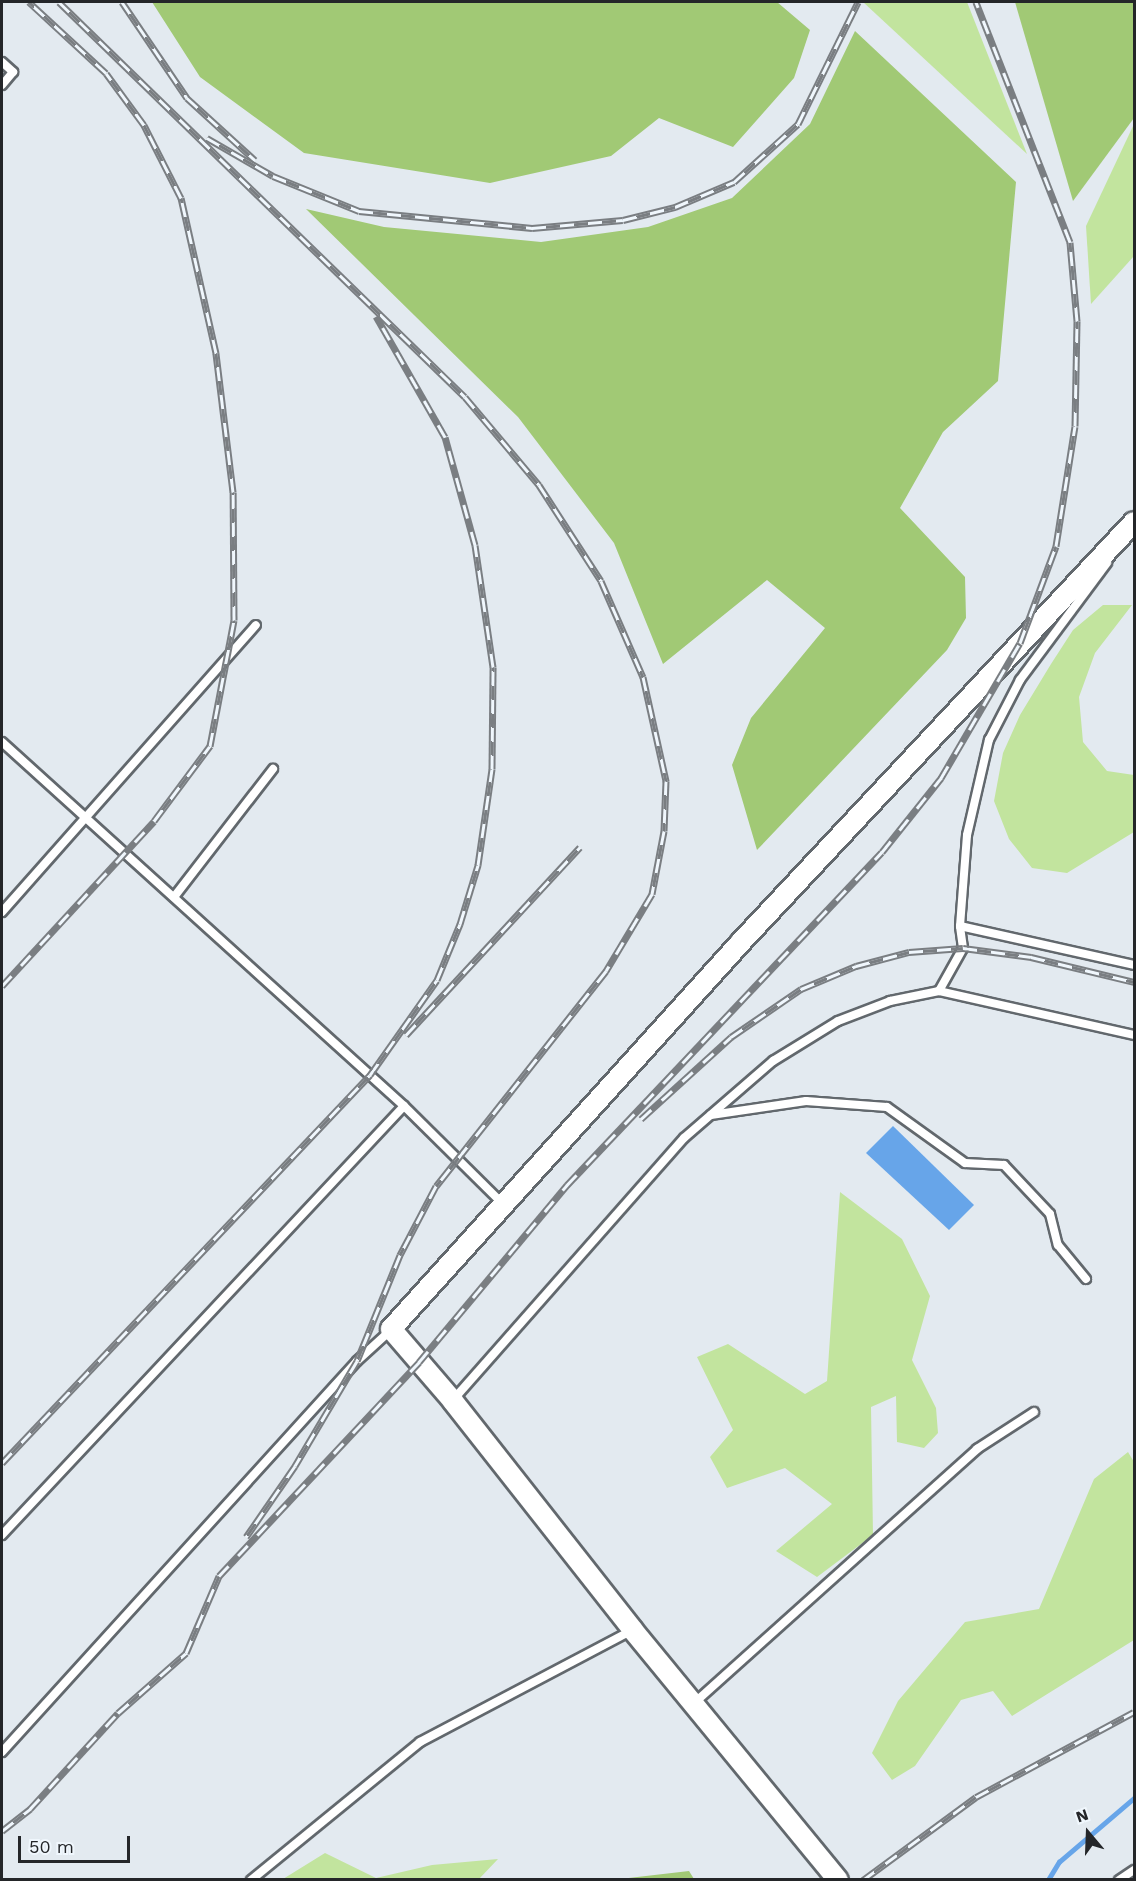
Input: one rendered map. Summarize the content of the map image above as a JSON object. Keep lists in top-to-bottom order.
{
  "scale_bar": "50 m",
  "north": "top"
}
